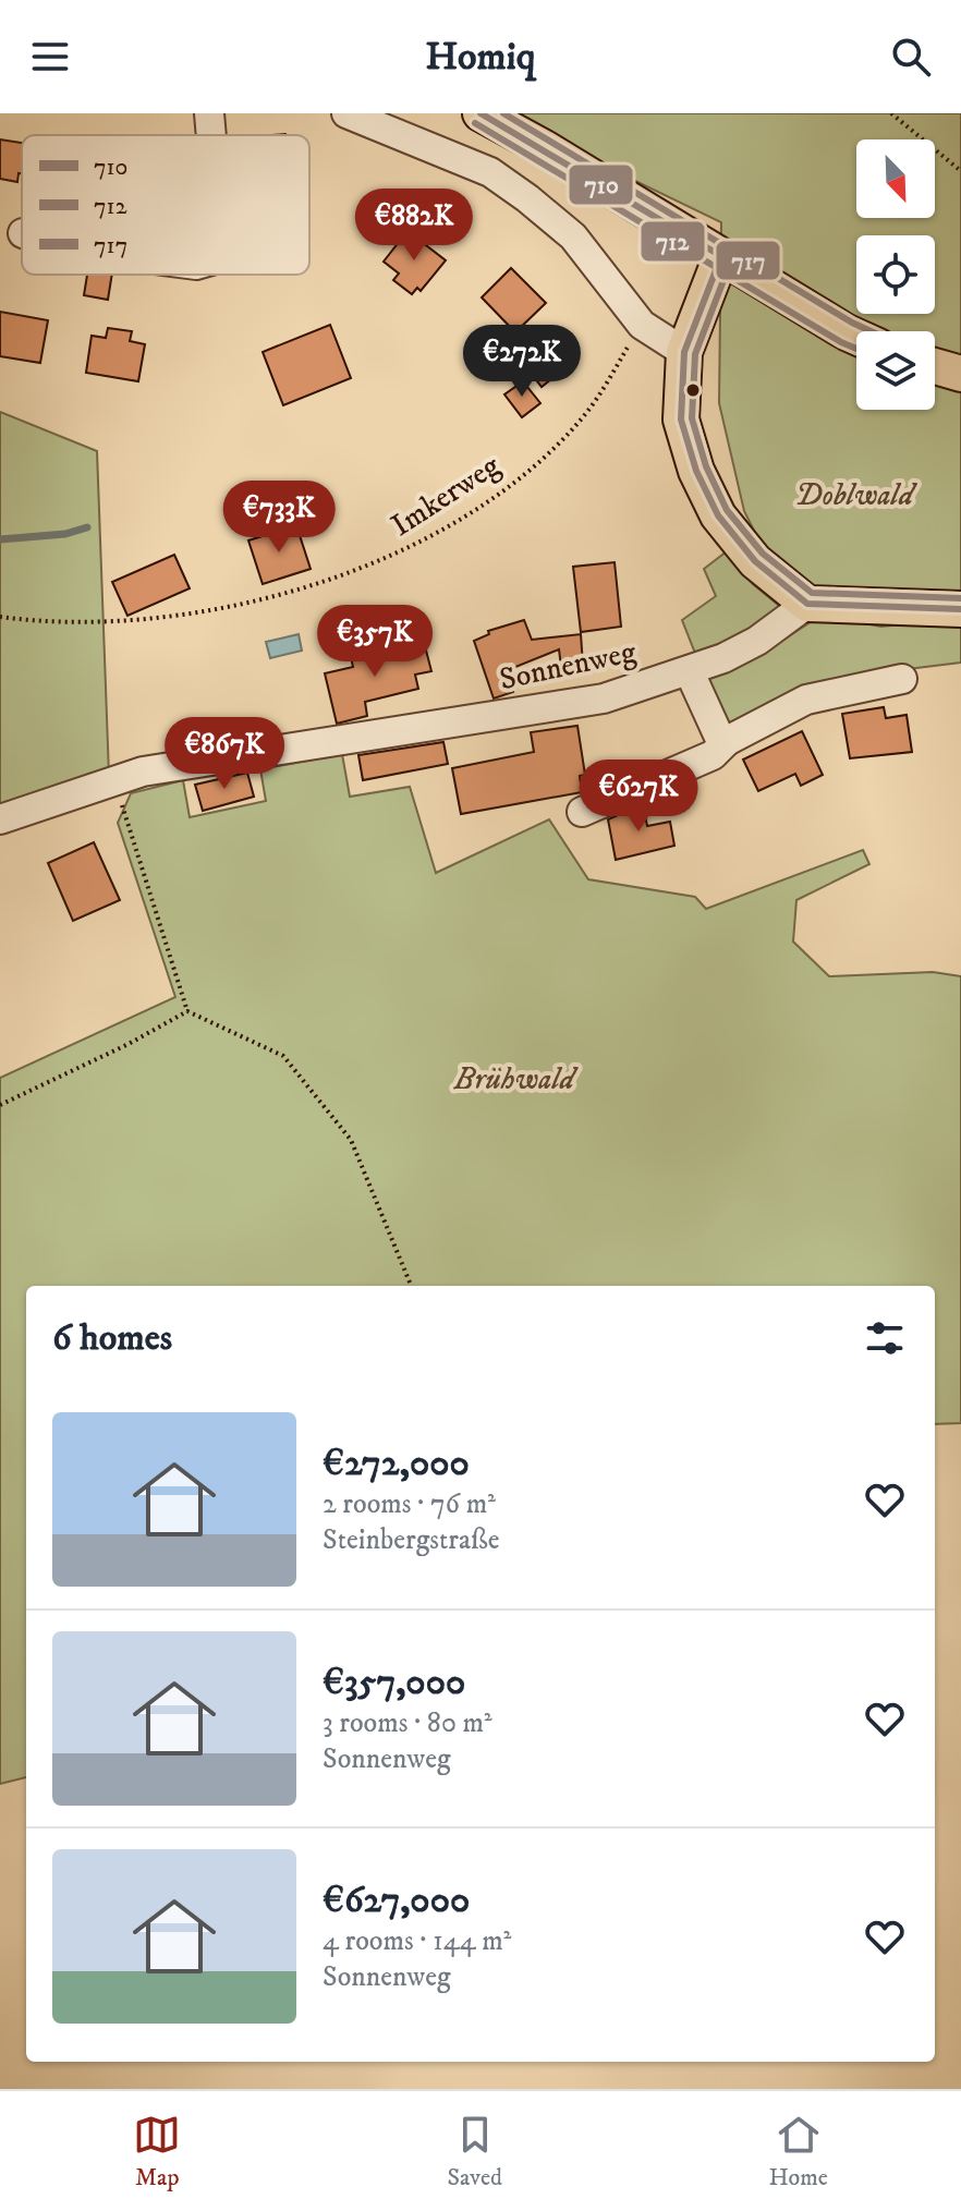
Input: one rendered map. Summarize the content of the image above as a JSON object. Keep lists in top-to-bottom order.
{
  "streets": {
    "street": ["Sonnenweg"],
    "path": ["Imkerweg"]
  },
  "parks": ["Doblwald", "Brühwald"],
  "lines": ["transit line 710", "transit line 717", "transit line 712"],
  "legend": ["710", "712", "717"],
  "north": "bottom right",
  "page": {
    "header": "Homiq",
    "price": [
      "€882K",
      "€272K",
      "€733K",
      "€357K",
      "€867K",
      "€627K"
    ],
    "heading": "6 homes",
    "list": [
      {
        "name": "€272,000",
        "note": "2 rooms · 76 m² · Steinbergstraße"
      },
      {
        "name": "€357,000",
        "note": "3 rooms · 80 m² · Sonnenweg"
      },
      {
        "name": "€627,000",
        "note": "4 rooms · 144 m² · Sonnenweg"
      }
    ],
    "tabs": ["Map", "Saved", "Home"]
  }
}
